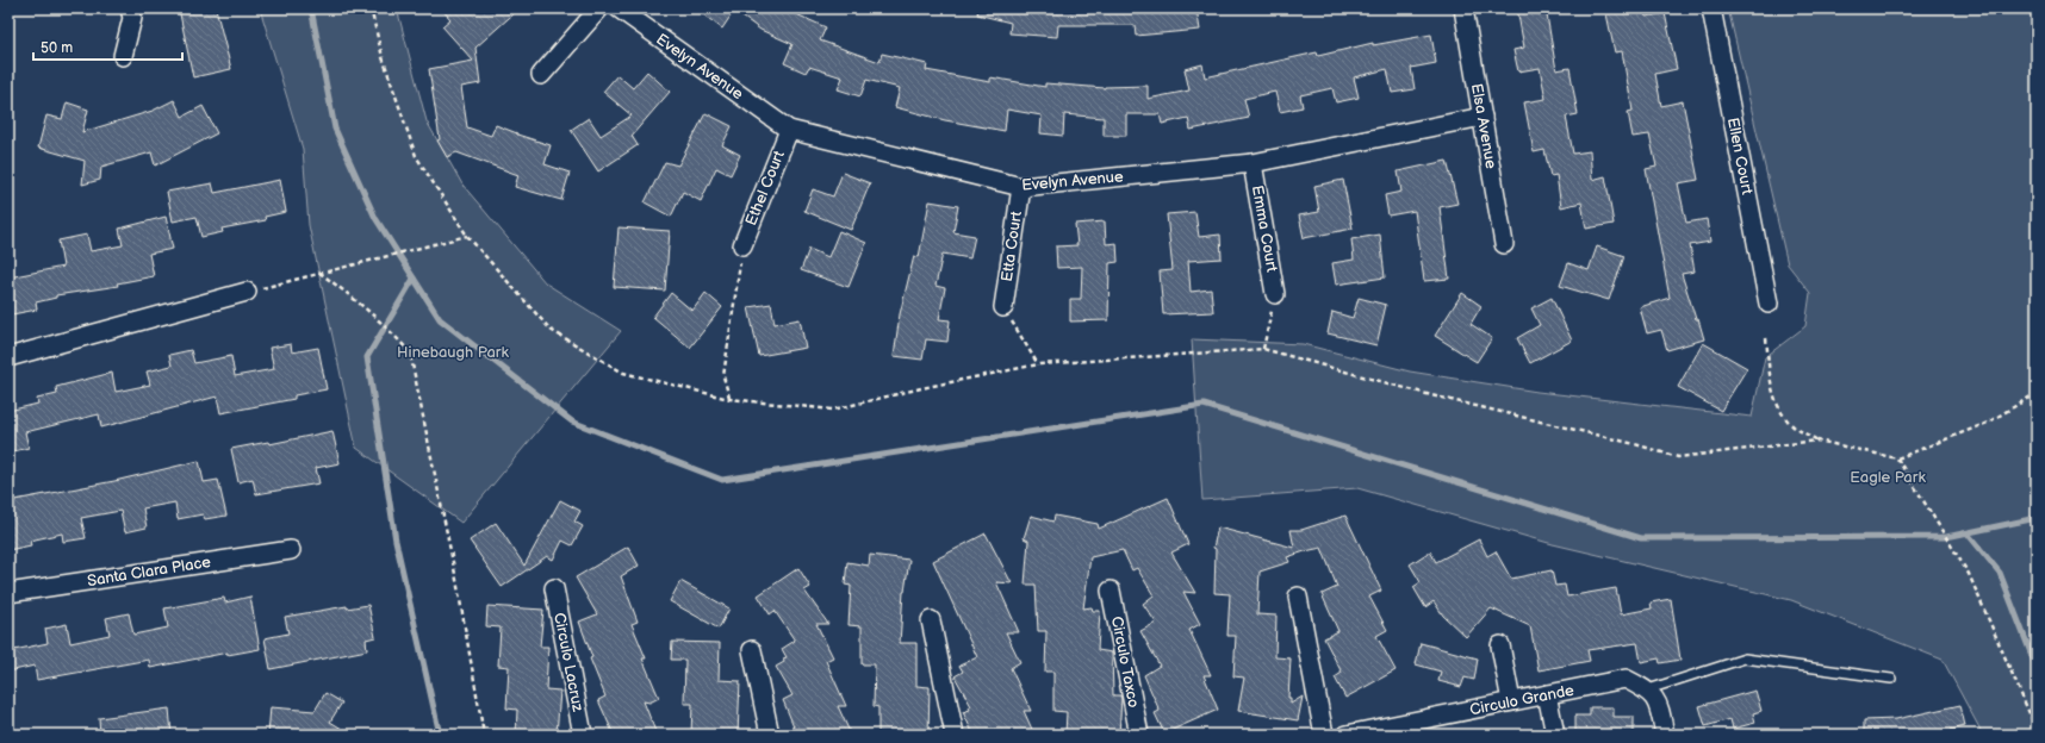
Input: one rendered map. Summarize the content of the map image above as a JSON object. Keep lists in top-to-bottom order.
{
  "streets": {
    "street": [
      "Evelyn Avenue",
      "Elsa Avenue",
      "Ellen Court",
      "Ethel Court",
      "Emma Court",
      "Etta Court",
      "Santa Clara Place",
      "Circulo Lacruz",
      "Circulo Taxco",
      "Circulo Grande"
    ]
  },
  "crossings": [
    ["Evelyn Avenue", "Elsa Avenue"],
    ["Evelyn Avenue", "Ethel Court"],
    ["Evelyn Avenue", "Emma Court"],
    ["Evelyn Avenue", "Etta Court"]
  ],
  "parks": ["Hinebaugh Park", "Eagle Park"],
  "scale_bar": "50 m"
}
